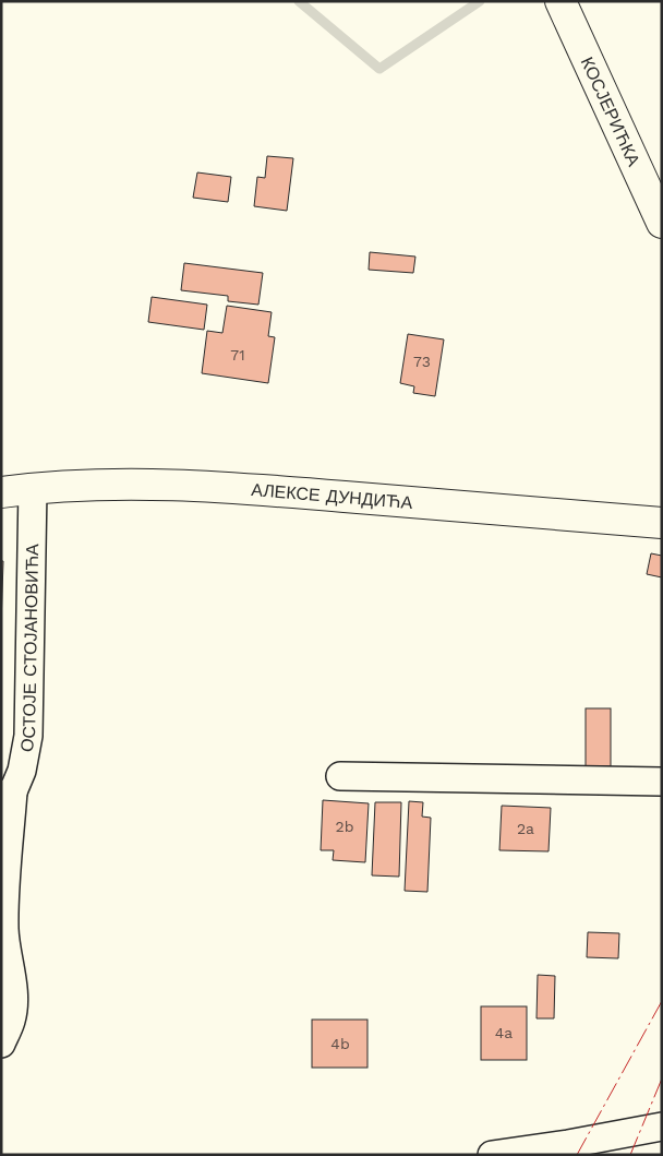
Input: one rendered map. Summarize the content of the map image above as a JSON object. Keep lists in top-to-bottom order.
{
  "streets": {
    "street": ["КОСЈЕРИЋКА", "АЛЕКСЕ ДУНДИЋА", "ОСТОЈЕ СТОЈАНОВИЋА"]
  },
  "crossings": [
    ["АЛЕКСЕ ДУНДИЋА", "ОСТОЈЕ СТОЈАНОВИЋА"]
  ],
  "house_numbers": [
    "71",
    "73",
    "2b",
    "2a",
    "4a",
    "4b"
  ]
}
